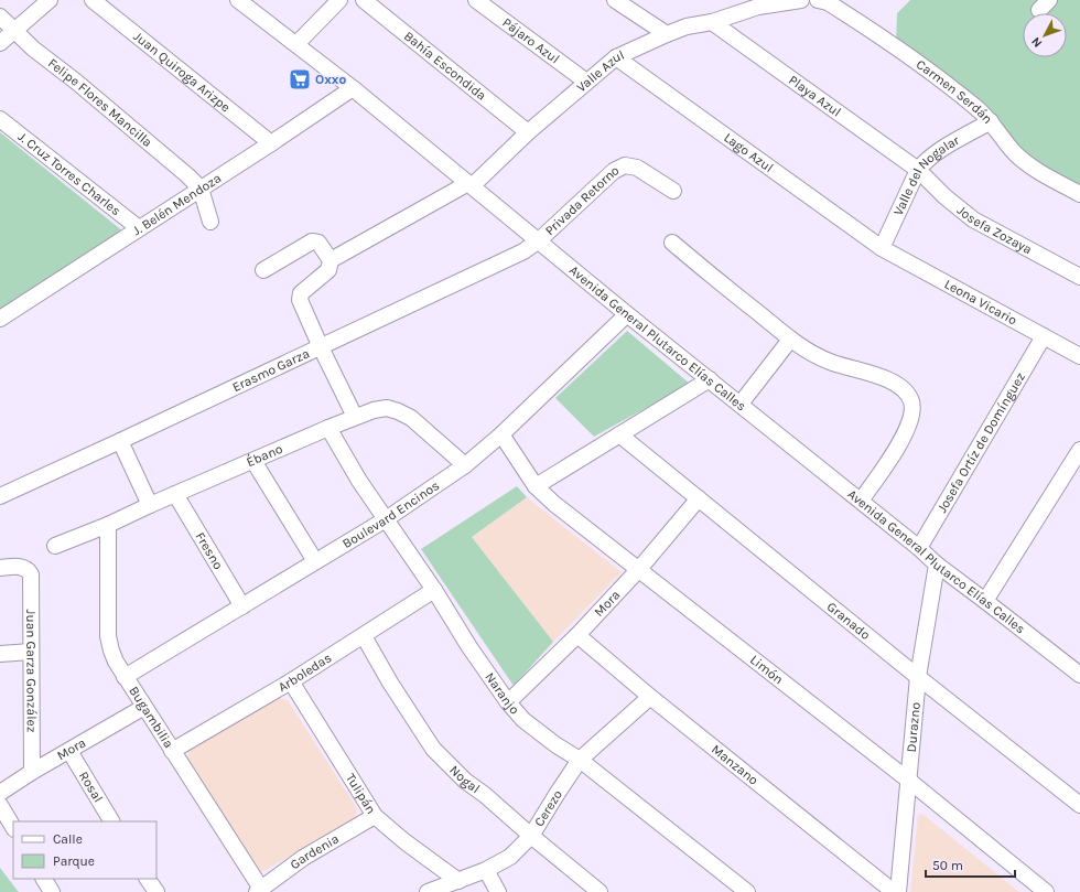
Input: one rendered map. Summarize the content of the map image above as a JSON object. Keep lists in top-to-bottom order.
{
  "streets": {
    "street": [
      "Pájaro Azul",
      "Bahía Escondida",
      "Juan Quiroga Arizpe",
      "Valle Azul",
      "Carmen Serdán",
      "Playa Azul",
      "Felipe Flores Mancilla",
      "Lago Azul",
      "J. Cruz Torres Charles",
      "Valle del Nogalar",
      "Privada Retorno",
      "J. Belén Mendoza",
      "Josefa Zozaya",
      "Leona Vicario",
      "Avenida General Plutarco Elías Calles",
      "Erasmo Garza",
      "Josefa Ortíz de Domínguez",
      "Ébano",
      "Boulevard Encinos",
      "Fresno",
      "Mora",
      "Granado",
      "Limón",
      "Juan Garza González",
      "Arboledas",
      "Naranjo",
      "Bugambilia",
      "Durazno",
      "Manzano",
      "Nogal",
      "Rosal",
      "Tulipán",
      "Cerezo",
      "Gardenia"
    ]
  },
  "crossings": [
    ["Pájaro Azul", "Valle Azul"],
    ["Bahía Escondida", "Valle Azul"],
    ["Juan Quiroga Arizpe", "J. Belén Mendoza"],
    ["Valle Azul", "Playa Azul"],
    ["Valle Azul", "Lago Azul"],
    ["Valle Azul", "Avenida General Plutarco Elías Calles"],
    ["Carmen Serdán", "Valle del Nogalar"],
    ["Playa Azul", "Valle del Nogalar"],
    ["Playa Azul", "Josefa Zozaya"],
    ["Felipe Flores Mancilla", "J. Belén Mendoza"],
    ["Lago Azul", "Valle del Nogalar"],
    ["Lago Azul", "Leona Vicario"],
    ["J. Cruz Torres Charles", "J. Belén Mendoza"],
    ["Valle del Nogalar", "Josefa Zozaya"],
    ["Valle del Nogalar", "Leona Vicario"],
    ["Privada Retorno", "Avenida General Plutarco Elías Calles"],
    ["Privada Retorno", "Erasmo Garza"],
    ["J. Belén Mendoza", "Avenida General Plutarco Elías Calles"],
    ["Leona Vicario", "Josefa Ortíz de Domínguez"],
    ["Avenida General Plutarco Elías Calles", "Erasmo Garza"],
    ["Avenida General Plutarco Elías Calles", "Josefa Ortíz de Domínguez"],
    ["Avenida General Plutarco Elías Calles", "Boulevard Encinos"],
    ["Avenida General Plutarco Elías Calles", "Durazno"],
    ["Ébano", "Boulevard Encinos"],
    ["Ébano", "Fresno"],
    ["Ébano", "Naranjo"],
    ["Ébano", "Bugambilia"],
    ["Boulevard Encinos", "Fresno"],
    ["Boulevard Encinos", "Limón"],
    ["Boulevard Encinos", "Naranjo"],
    ["Boulevard Encinos", "Bugambilia"],
    ["Mora", "Granado"],
    ["Mora", "Limón"],
    ["Mora", "Juan Garza González"],
    ["Mora", "Naranjo"],
    ["Mora", "Bugambilia"],
    ["Mora", "Manzano"],
    ["Mora", "Rosal"],
    ["Granado", "Durazno"],
    ["Limón", "Durazno"],
    ["Arboledas", "Naranjo"],
    ["Arboledas", "Bugambilia"],
    ["Arboledas", "Nogal"],
    ["Arboledas", "Tulipán"],
    ["Naranjo", "Cerezo"],
    ["Bugambilia", "Gardenia"],
    ["Manzano", "Cerezo"],
    ["Nogal", "Cerezo"],
    ["Tulipán", "Cerezo"],
    ["Tulipán", "Gardenia"]
  ],
  "places": {
    "supermarket": ["Oxxo"]
  },
  "legend": ["Calle", "Parque"],
  "scale_bar": "50 m",
  "north": "bottom left"
}
